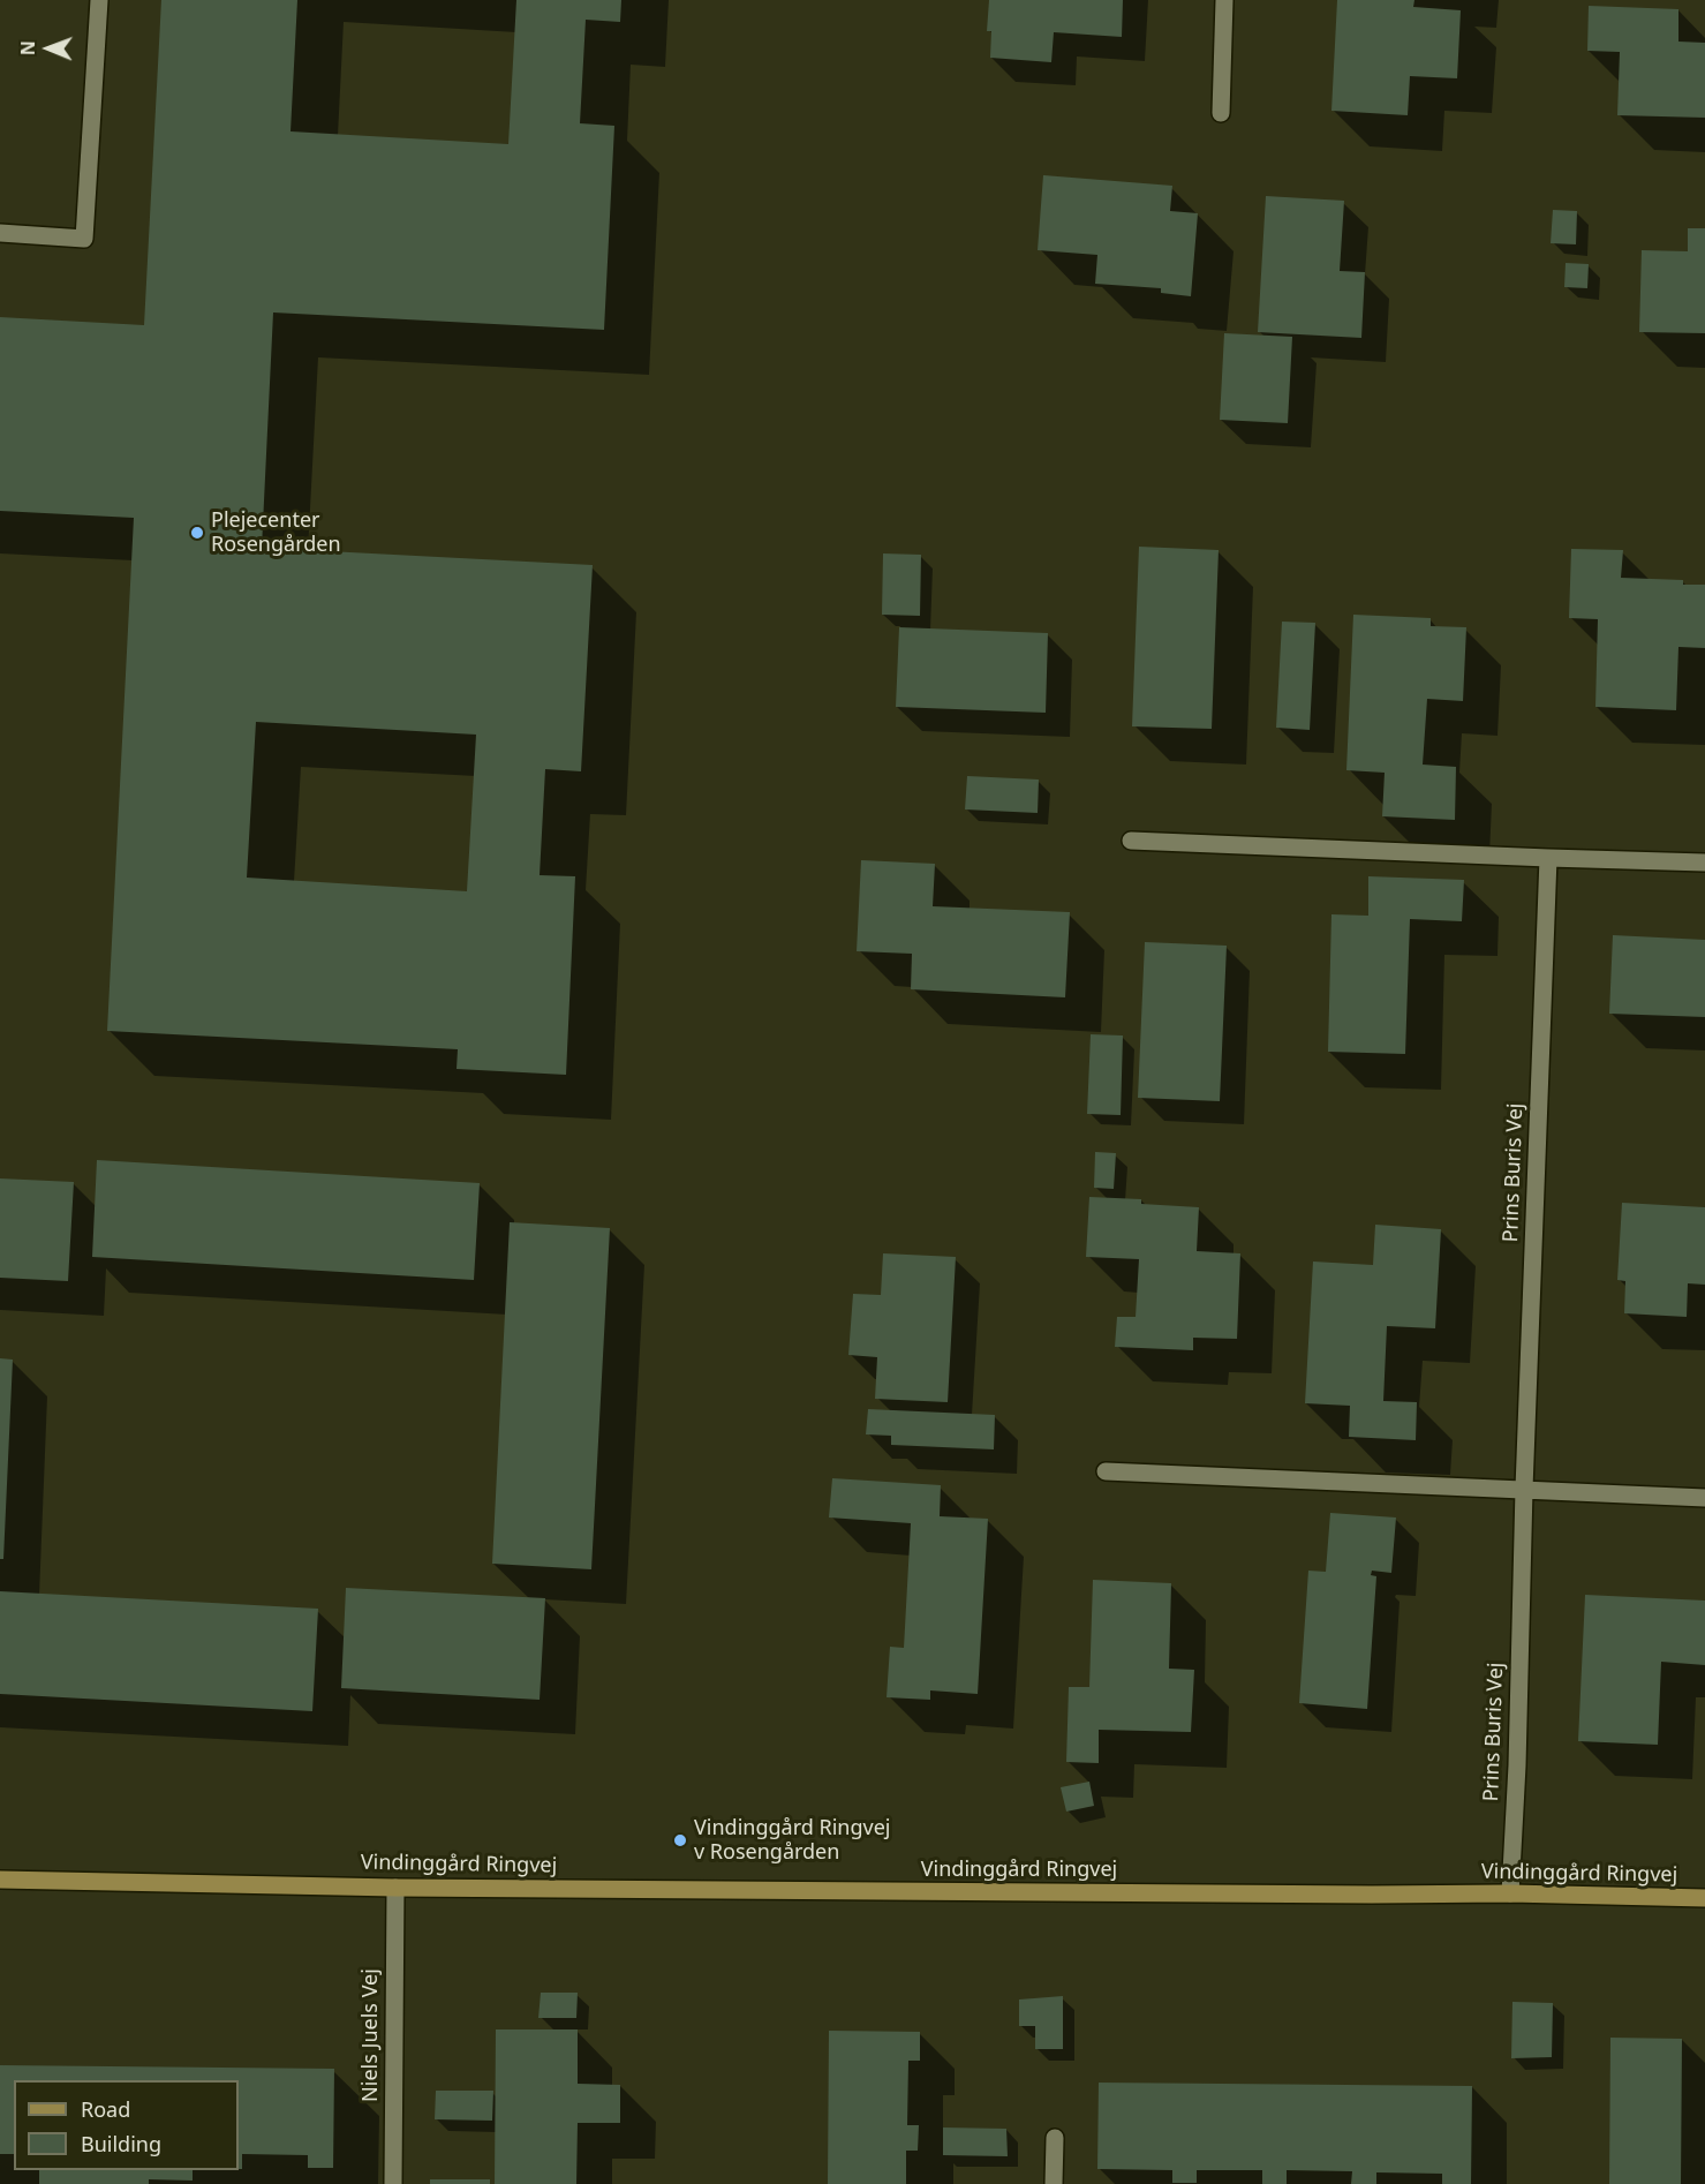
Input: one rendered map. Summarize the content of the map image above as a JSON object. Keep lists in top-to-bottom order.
{
  "streets": {
    "street": ["Prins Buris Vej", "Vindinggård Ringvej", "Niels Juels Vej"]
  },
  "crossings": [
    ["Prins Buris Vej", "Vindinggård Ringvej"],
    ["Vindinggård Ringvej", "Niels Juels Vej"]
  ],
  "places": ["Plejecenter Rosengården", "Vindinggård Ringvej v Rosengården"],
  "legend": ["Road", "Building"],
  "north": "left"
}
